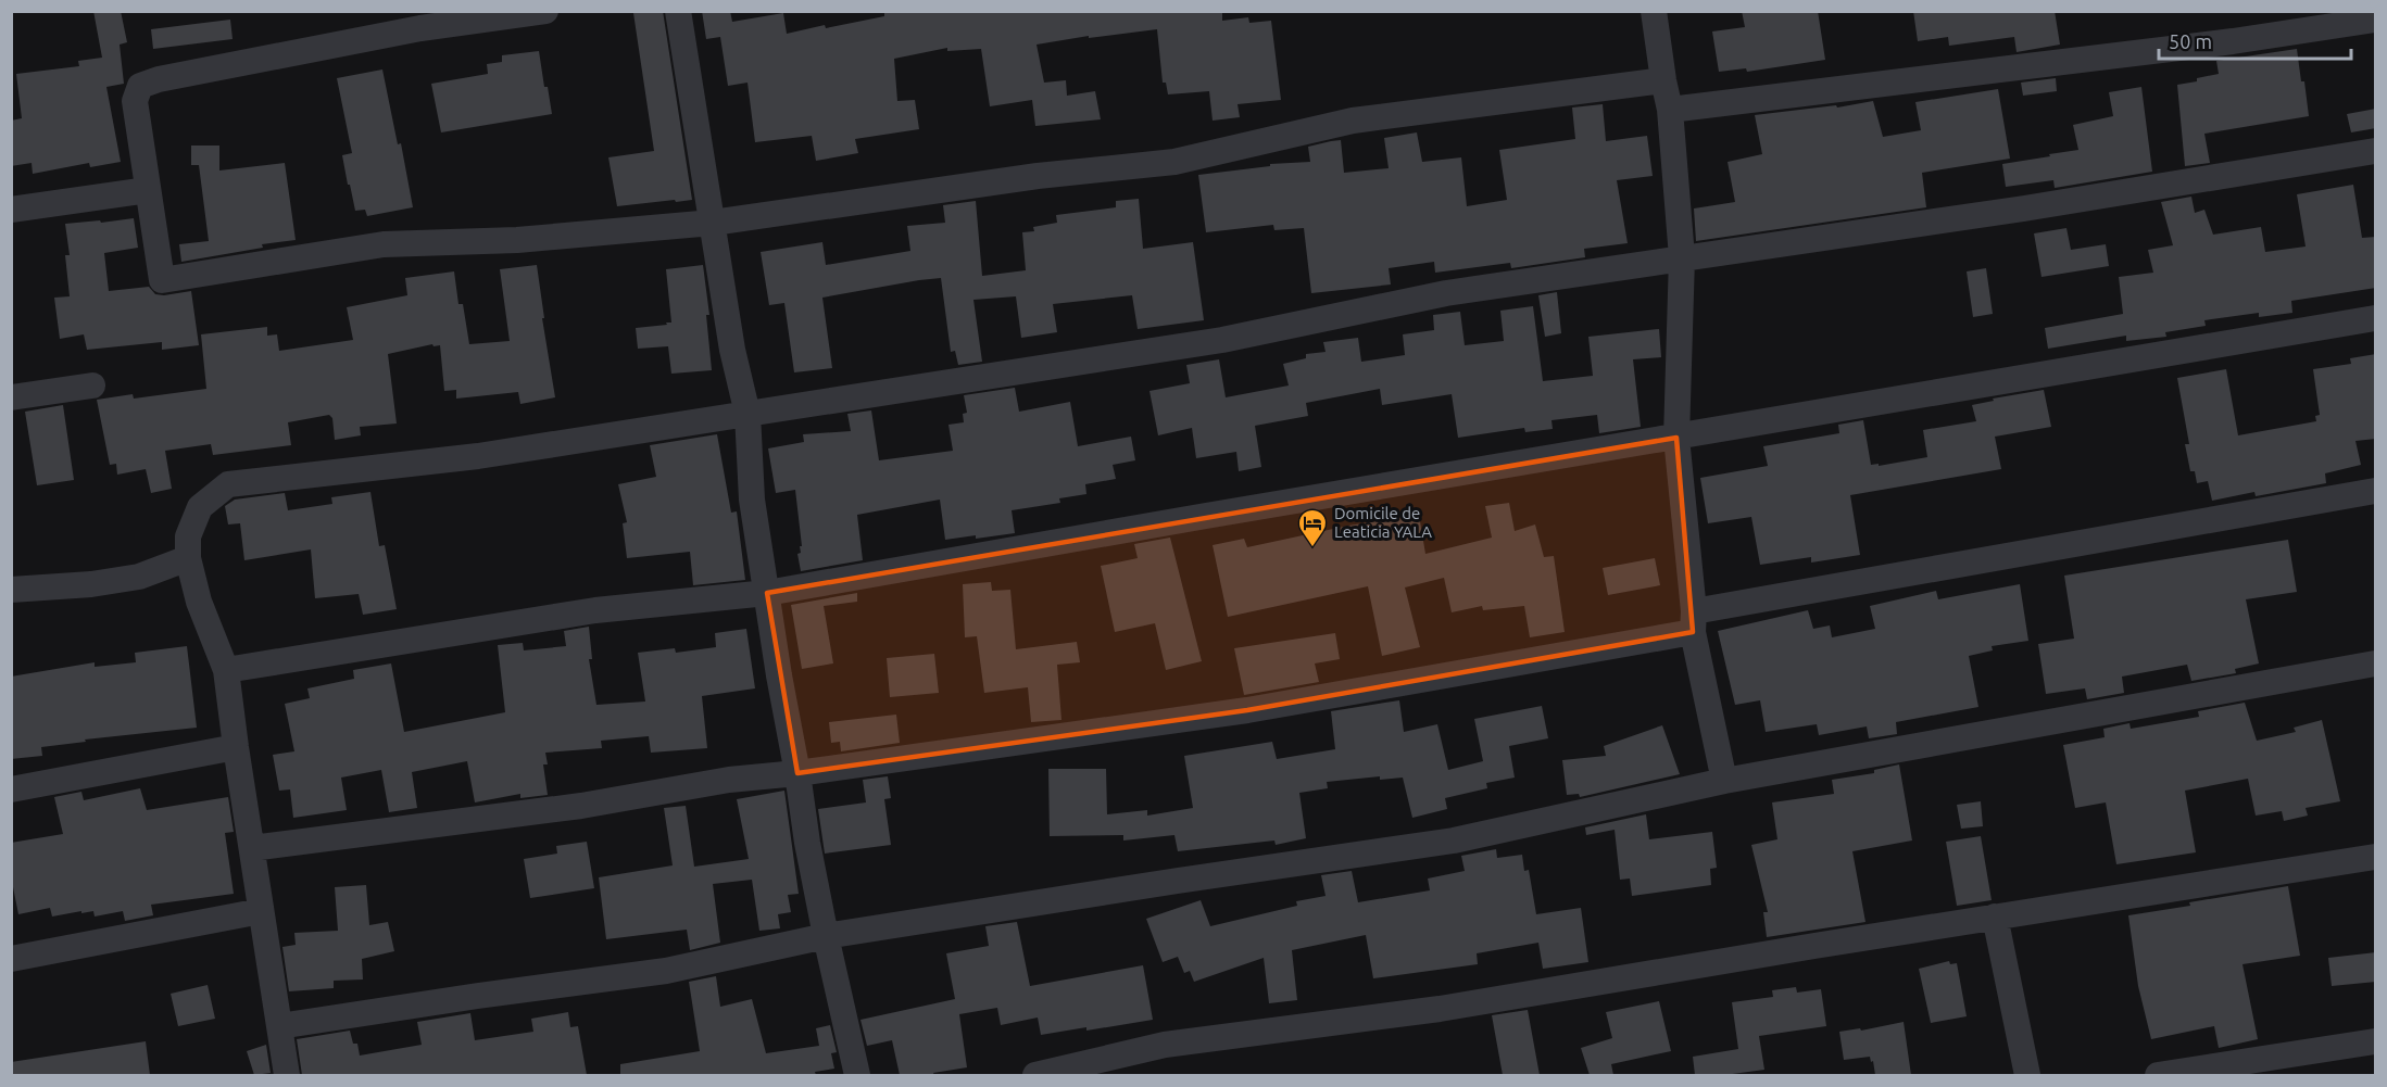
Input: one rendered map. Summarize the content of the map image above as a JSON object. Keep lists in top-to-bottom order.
{
  "places": {
    "hotel": ["Domicile de Leaticia YALA"]
  },
  "scale_bar": "50 m"
}
